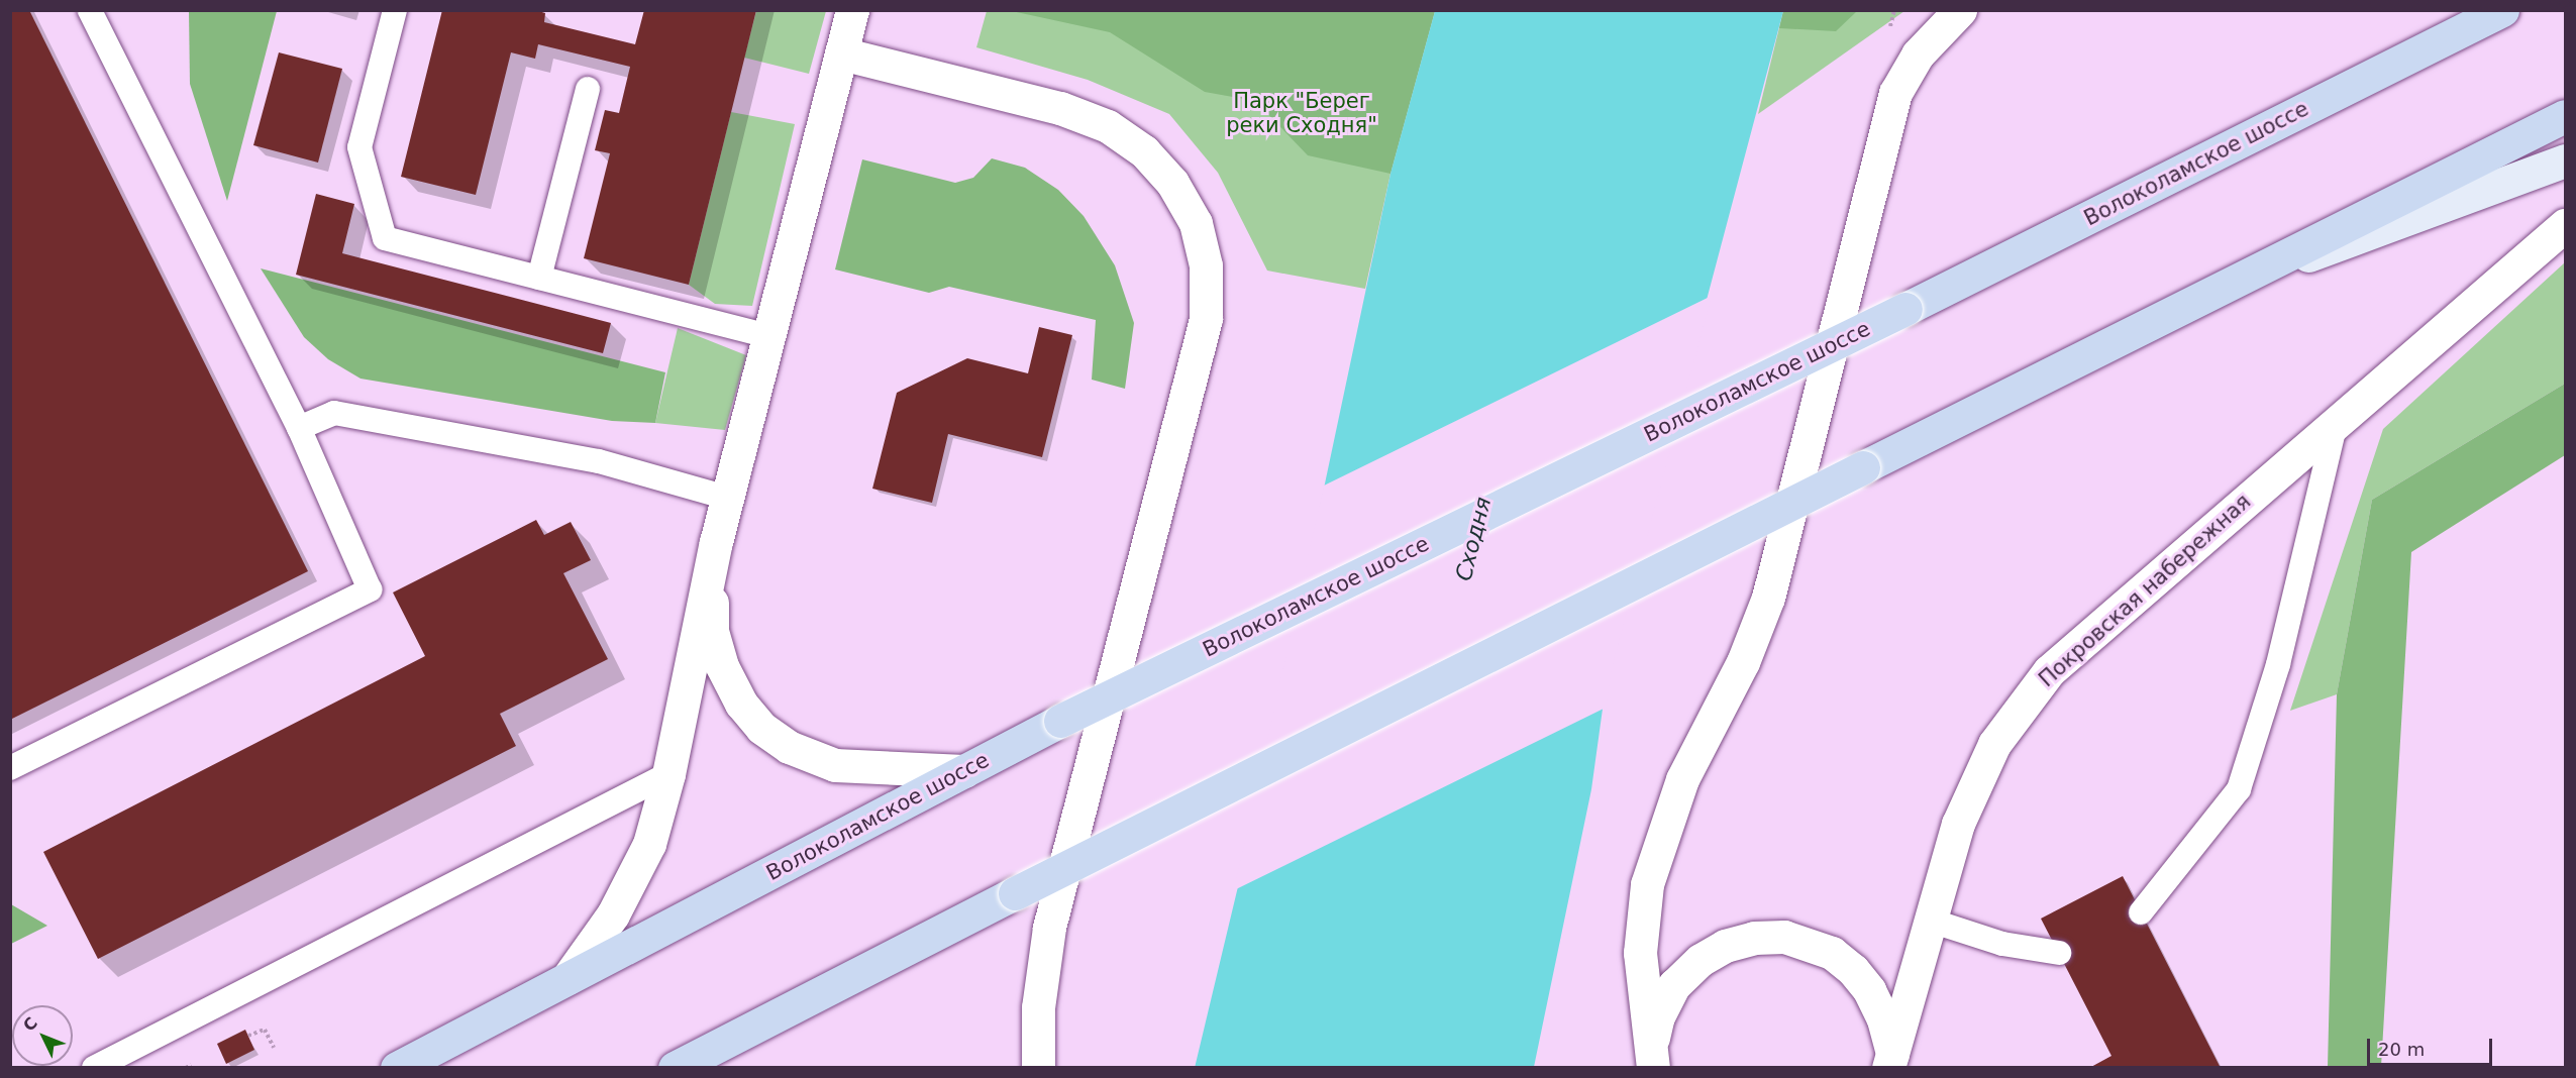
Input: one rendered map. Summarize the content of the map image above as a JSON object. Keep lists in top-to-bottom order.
{
  "streets": {
    "main road": ["Волоколамское шоссе"],
    "street": ["Покровская набережная"]
  },
  "water": ["Сходня"],
  "parks": ["Парк \"Берег реки Сходня\""],
  "scale_bar": "20 m",
  "north": "top left"
}
